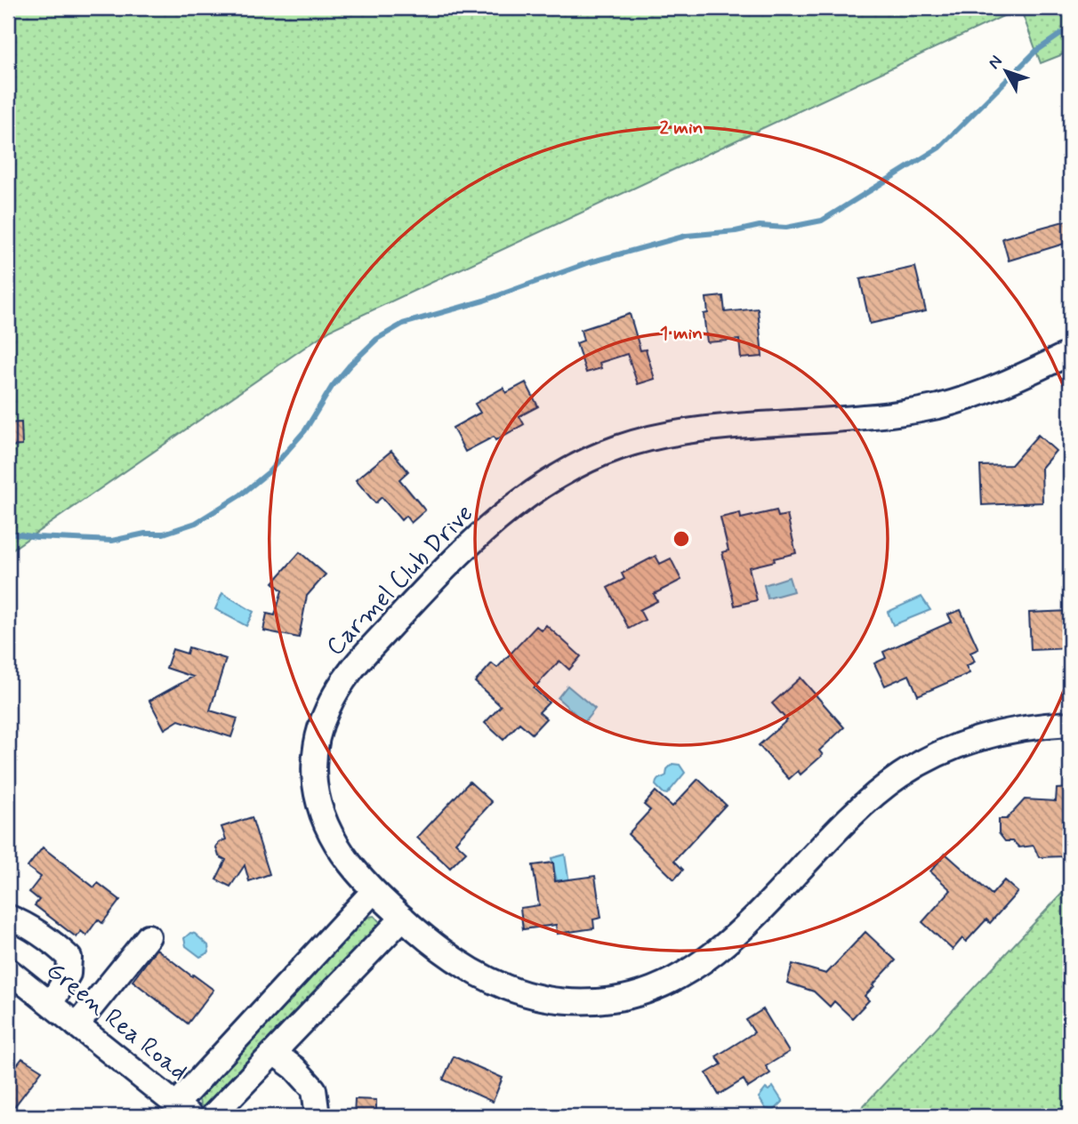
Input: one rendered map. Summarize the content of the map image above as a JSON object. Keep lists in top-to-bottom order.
{
  "streets": {
    "street": ["Carmel Club Drive", "Green Rea Road"]
  },
  "north": "top left",
  "rings": ["2 min", "1 min"]
}
